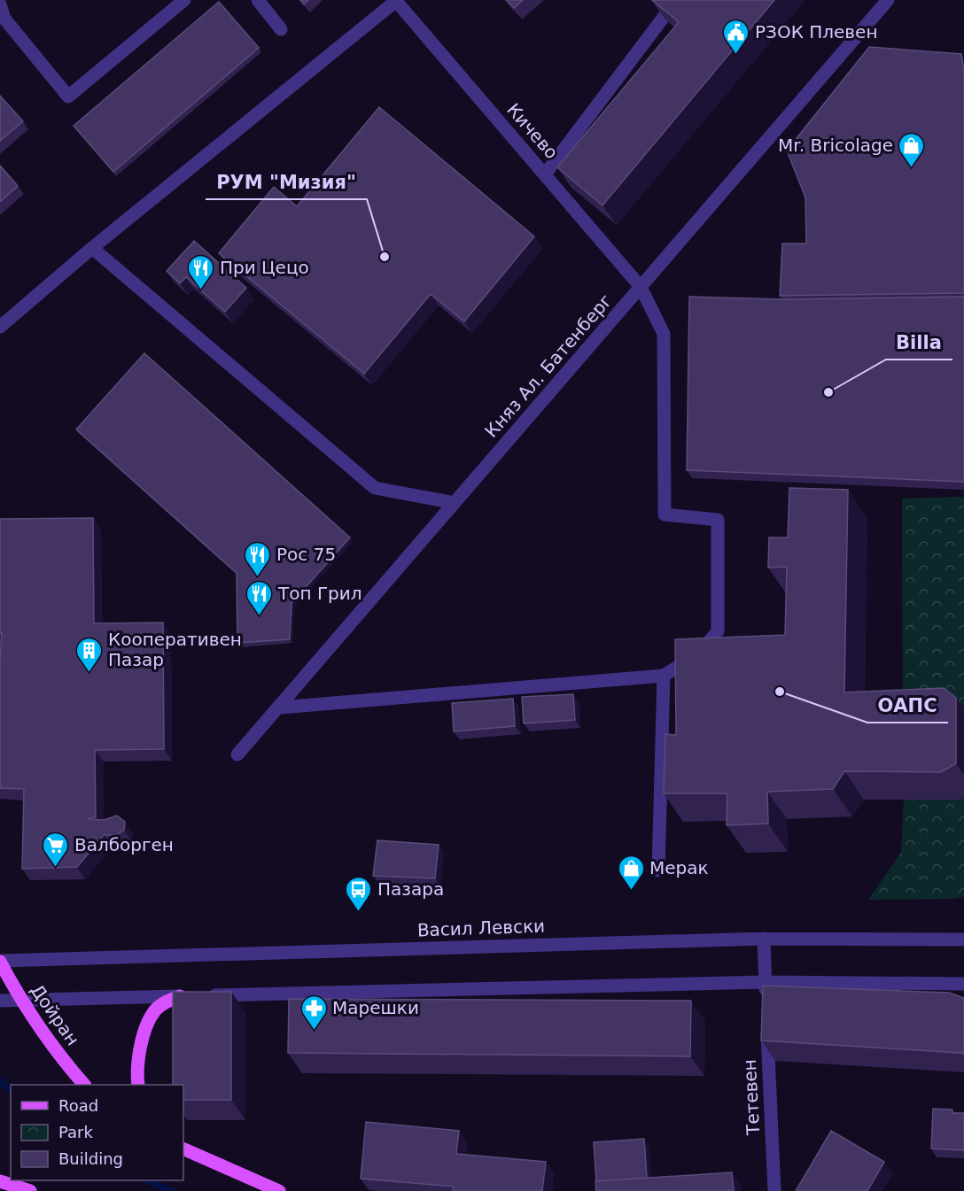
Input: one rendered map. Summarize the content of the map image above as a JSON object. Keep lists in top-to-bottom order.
{
  "streets": {
    "main road": ["Дойран"],
    "street": [
      "Кичево",
      "Княз Ал. Батенберг",
      "Васил Левски",
      "Тетевен"
    ]
  },
  "crossings": [
    ["Кичево", "Княз Ал. Батенберг"],
    ["Васил Левски", "Дойран"]
  ],
  "places": {
    "public building": ["РЗОК Плевен"],
    "shop": ["Mr. Bricolage", "Мерак"],
    "other": ["РУМ \"Мизия\"", "Billa", "ОАПС"],
    "restaurant": ["При Цецо", "Рос 75", "Топ Грил"],
    "building": ["Кооперативен Пазар"],
    "supermarket": ["Валборген"],
    "bus stop": ["Пазара"],
    "pharmacy": ["Марешки"]
  },
  "legend": ["Road", "Park", "Building"]
}
